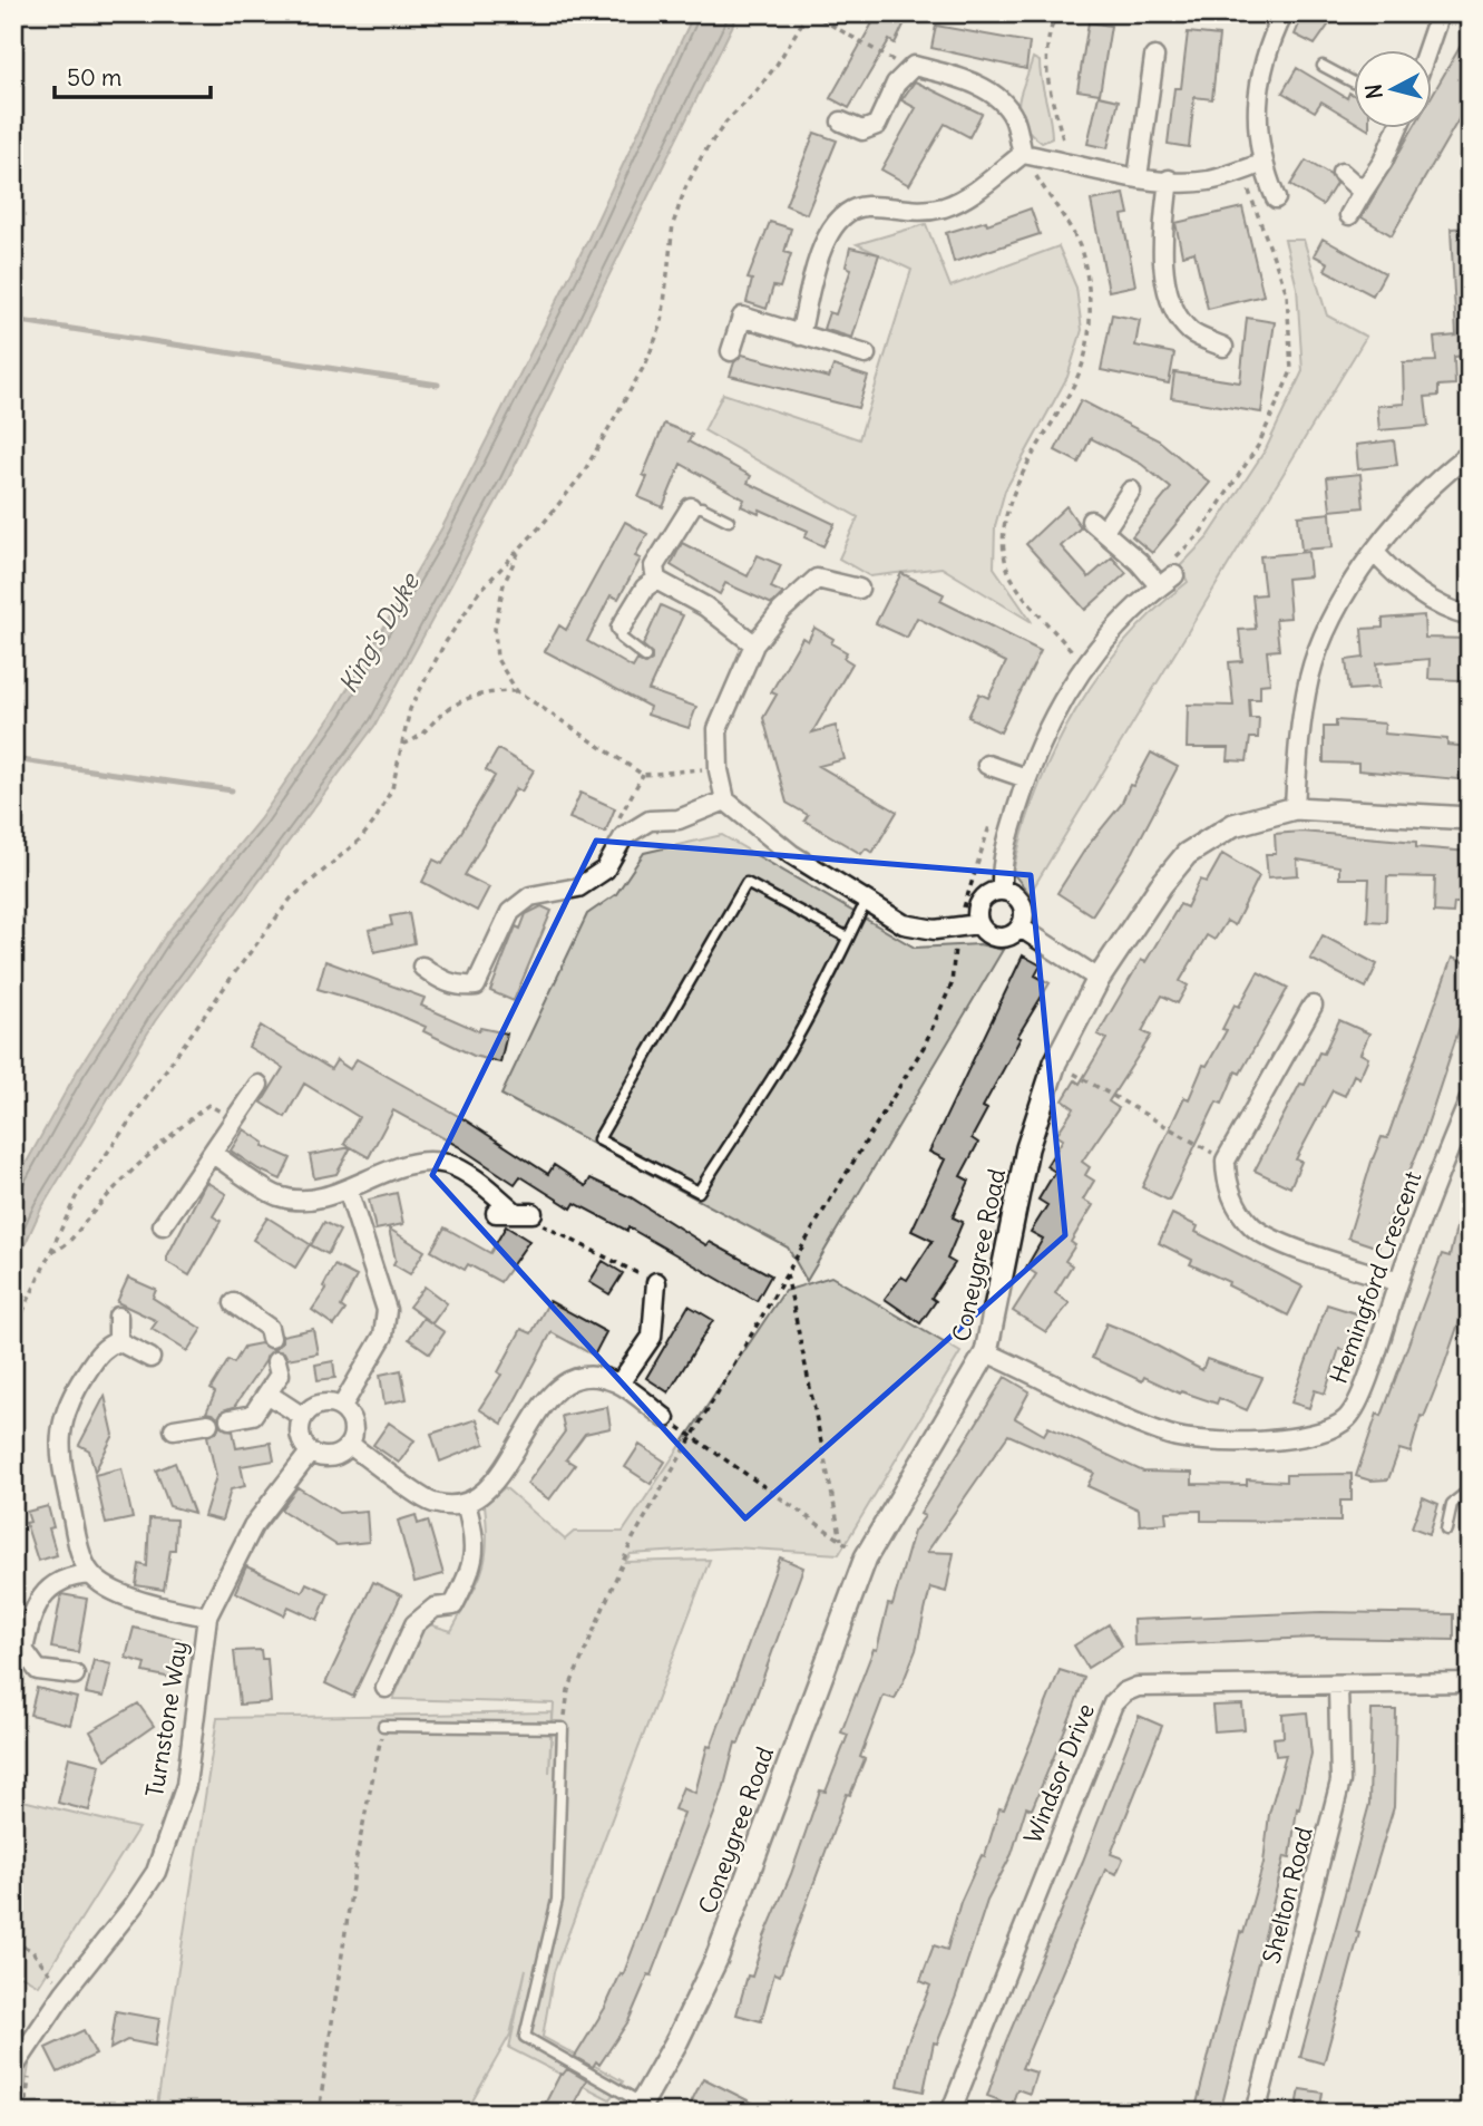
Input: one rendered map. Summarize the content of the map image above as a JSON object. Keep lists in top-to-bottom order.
{
  "streets": {
    "street": [
      "Coneygree Road",
      "Hemingford Crescent",
      "Turnstone Way",
      "Windsor Drive",
      "Shelton Road"
    ]
  },
  "crossings": [
    ["Coneygree Road", "Hemingford Crescent"],
    ["Windsor Drive", "Shelton Road"]
  ],
  "water": ["King's Dyke"],
  "scale_bar": "50 m",
  "north": "left"
}
